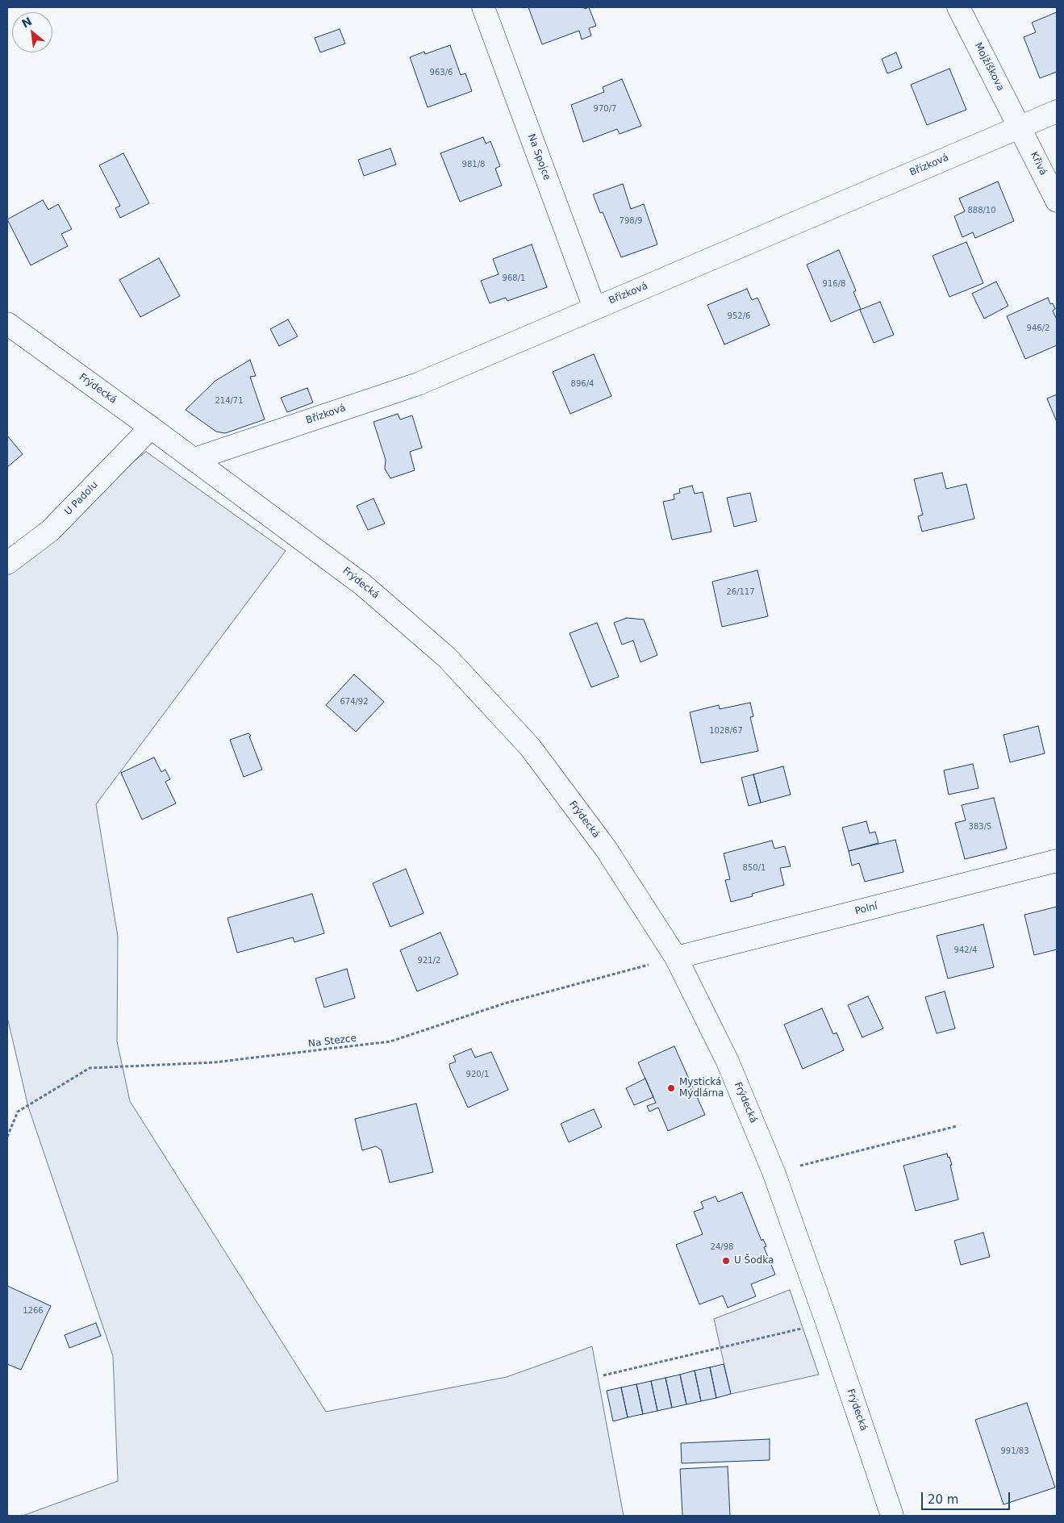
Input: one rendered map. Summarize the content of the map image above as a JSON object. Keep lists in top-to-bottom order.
{
  "streets": {
    "street": [
      "Mojžíškova",
      "Na Spojce",
      "Křivá",
      "Břízková",
      "Frýdecká",
      "U Padolu",
      "Polní"
    ],
    "path": ["Na Stezce"]
  },
  "crossings": [
    ["Mojžíškova", "Křivá"],
    ["Mojžíškova", "Břízková"],
    ["Na Spojce", "Břízková"],
    ["Křivá", "Břízková"],
    ["Břízková", "Frýdecká"],
    ["Frýdecká", "U Padolu"],
    ["Frýdecká", "Polní"],
    ["Frýdecká", "Na Stezce"],
    ["Polní", "Na Stezce"]
  ],
  "places": ["Mystická Mýdlárna", "U Šodka"],
  "house_numbers": [
    "963/6",
    "970/7",
    "981/8",
    "888/10",
    "798/9",
    "968/1",
    "916/8",
    "952/6",
    "946/2",
    "896/4",
    "214/71",
    "26/117",
    "674/92",
    "1028/67",
    "383/5",
    "850/1",
    "942/4",
    "921/2",
    "920/1",
    "24/98",
    "1266",
    "991/83"
  ],
  "scale_bar": "20 m",
  "north": "top left"
}
